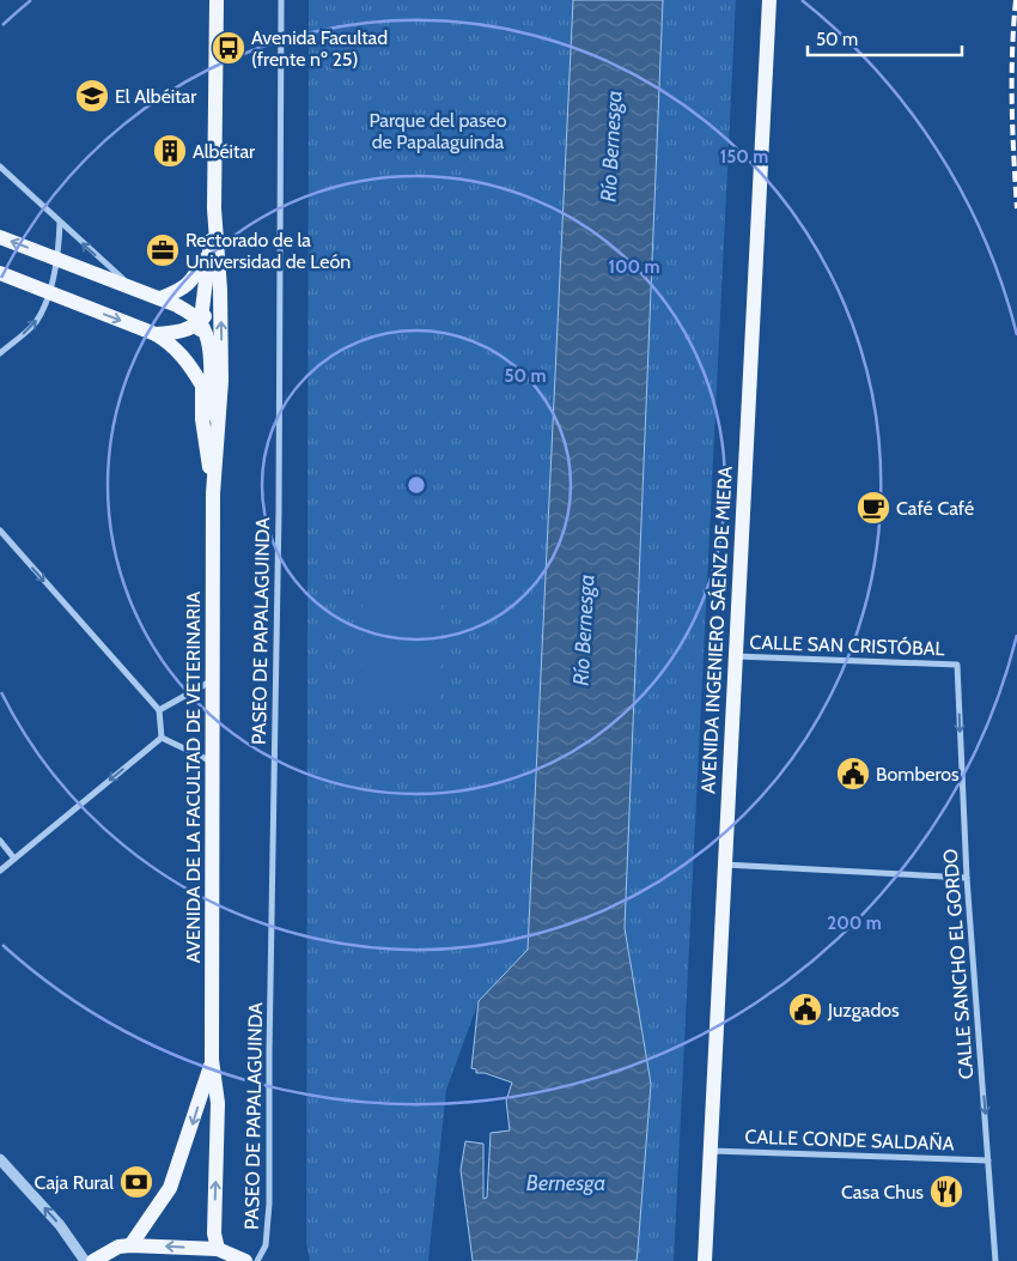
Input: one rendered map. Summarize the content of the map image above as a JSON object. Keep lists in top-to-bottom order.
{
  "streets": {
    "main road": ["AVENIDA INGENIERO SÁENZ DE MIERA", "AVENIDA DE LA FACULTAD DE VETERINARIA"],
    "street": [
      "PASEO DE PAPALAGUINDA",
      "CALLE SAN CRISTÓBAL",
      "CALLE SANCHO EL GORDO",
      "CALLE CONDE SALDAÑA"
    ]
  },
  "crossings": [
    ["AVENIDA INGENIERO SÁENZ DE MIERA", "CALLE SAN CRISTÓBAL"],
    ["AVENIDA INGENIERO SÁENZ DE MIERA", "CALLE CONDE SALDAÑA"],
    ["CALLE SAN CRISTÓBAL", "CALLE SANCHO EL GORDO"],
    ["CALLE SANCHO EL GORDO", "CALLE CONDE SALDAÑA"]
  ],
  "one_way": ["CALLE SANCHO EL GORDO"],
  "water": ["Río Bernesga", "Bernesga"],
  "parks": ["Parque del paseo de Papalaguinda"],
  "places": {
    "bus stop": ["Avenida Facultad (frente nº 25)"],
    "school or university": ["El Albéitar"],
    "building": ["Albéitar"],
    "office": ["Rectorado de la Universidad de León"],
    "cafe": ["Café Café"],
    "public building": ["Bomberos", "Juzgados"],
    "bank": ["Caja Rural"],
    "restaurant": ["Casa Chus"]
  },
  "scale_bar": "50 m",
  "rings": [
    "150 m",
    "100 m",
    "50 m",
    "200 m"
  ]
}
